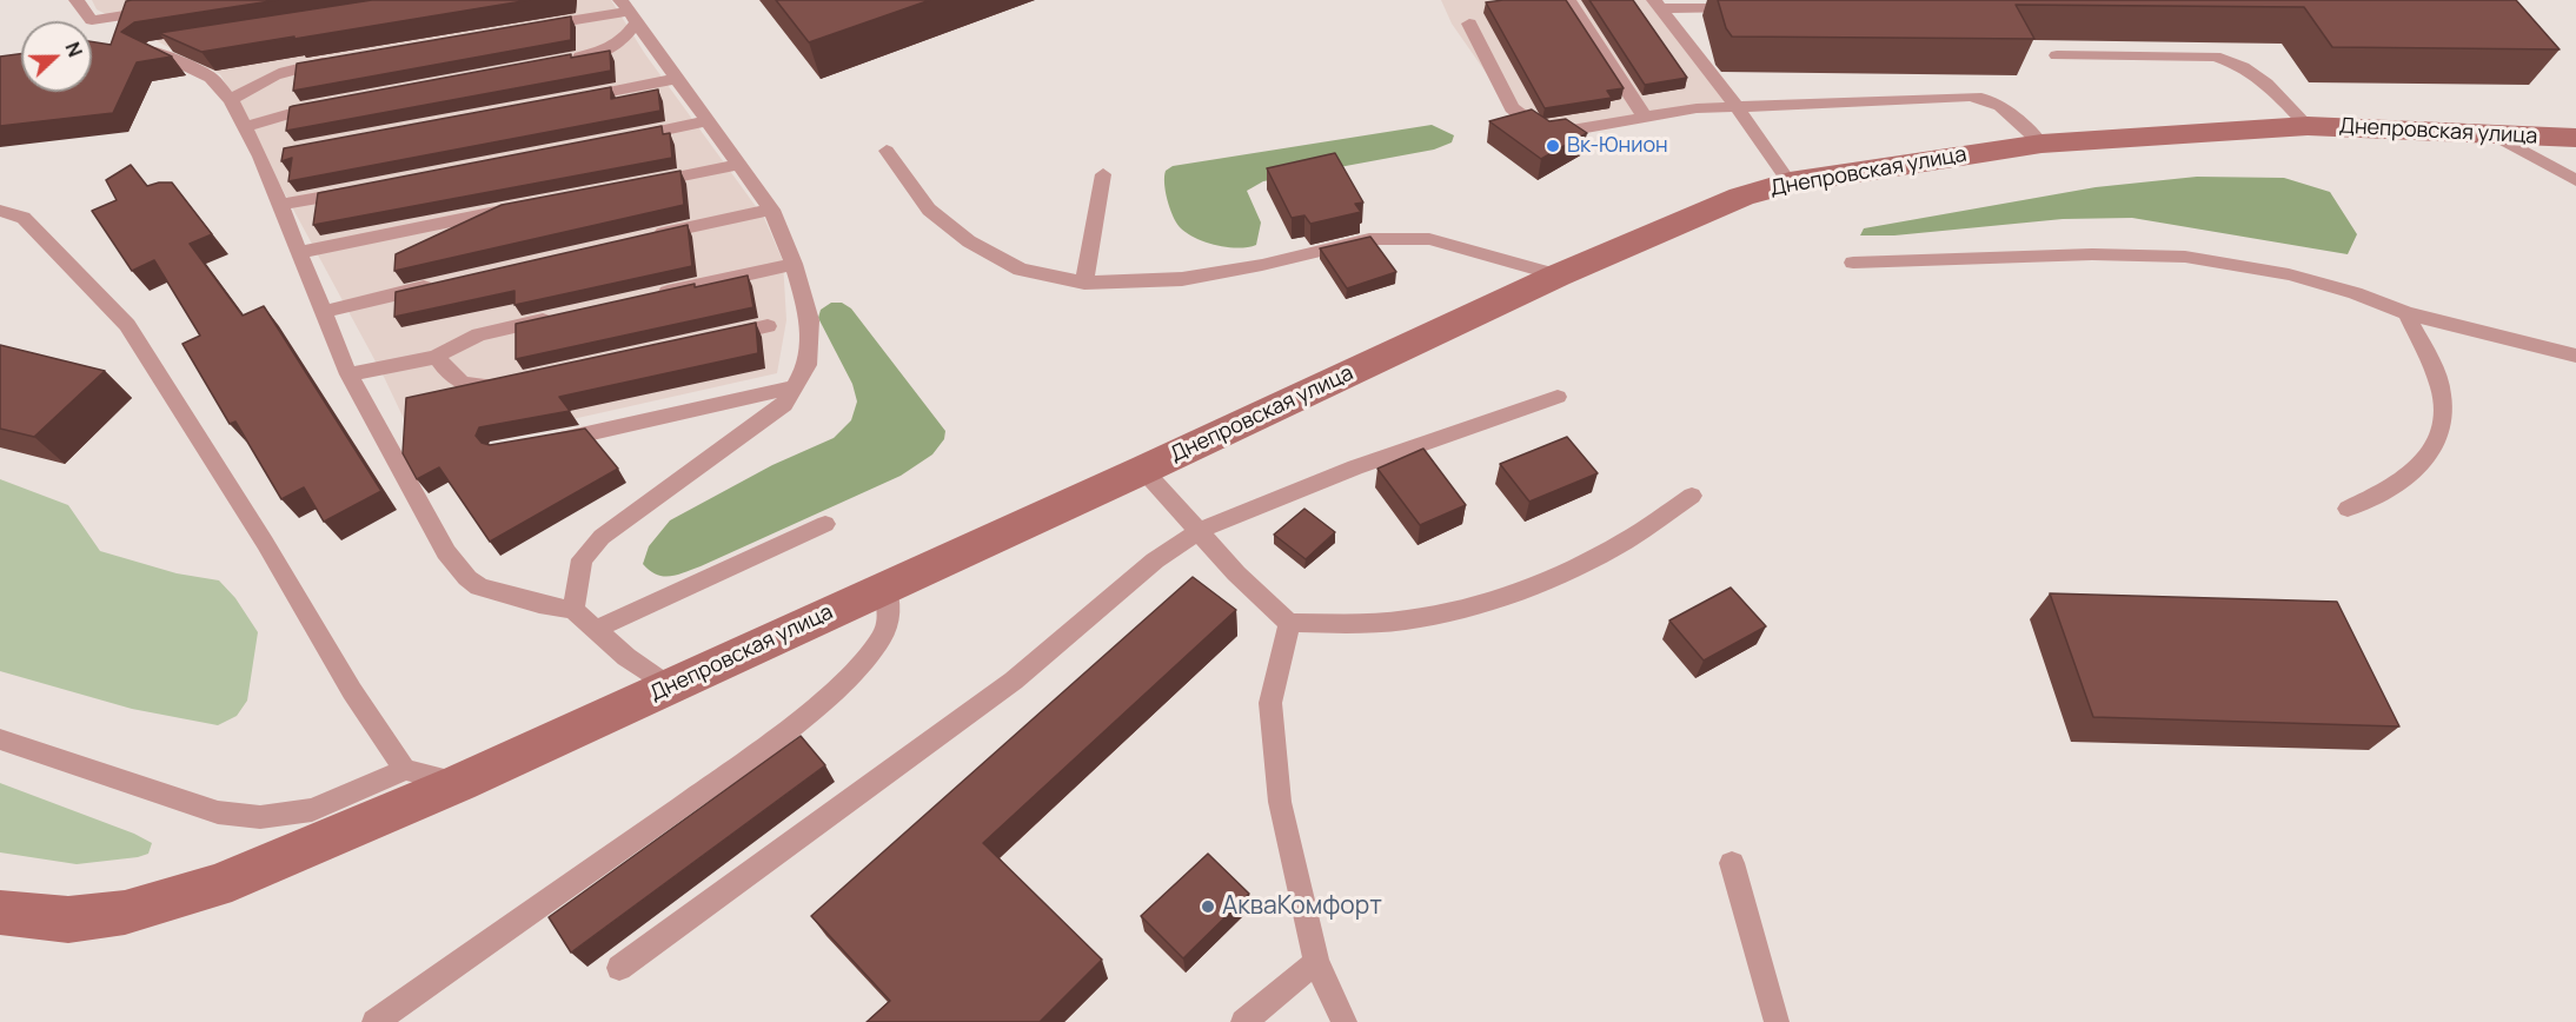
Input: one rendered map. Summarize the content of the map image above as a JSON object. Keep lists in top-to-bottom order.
{
  "streets": {
    "main road": ["Днепровская улица"]
  },
  "places": ["Вк-Юнион", "АкваКомфорт"],
  "north": "right"
}
